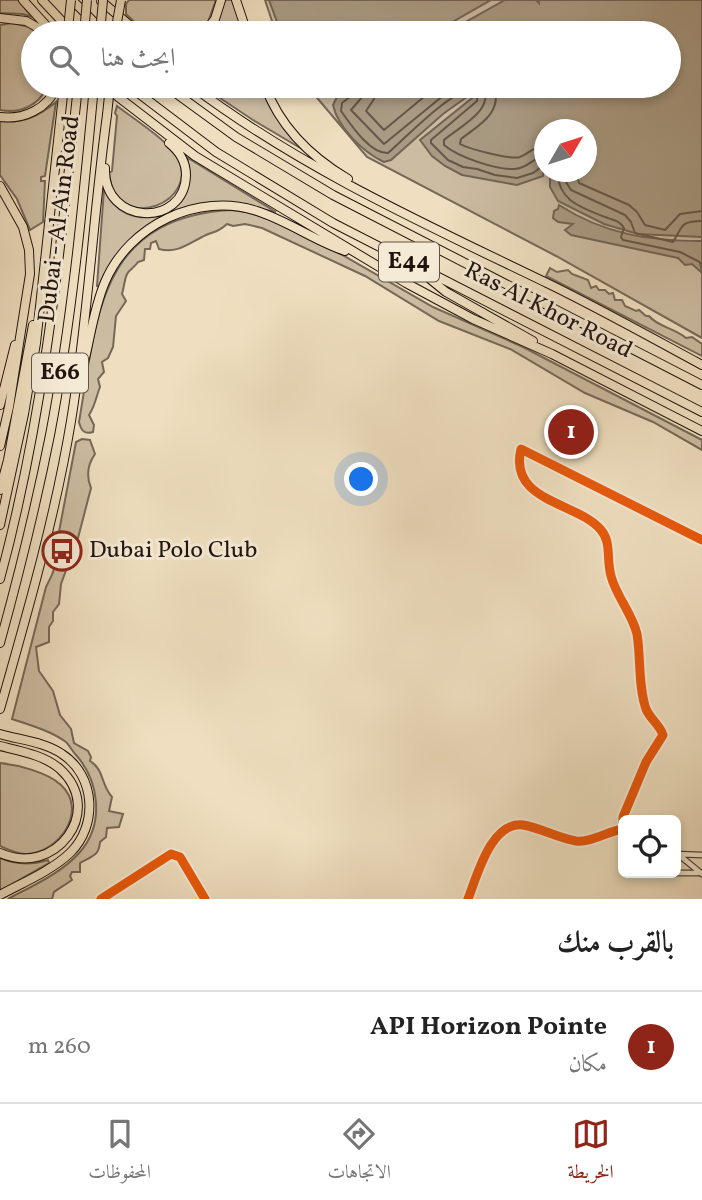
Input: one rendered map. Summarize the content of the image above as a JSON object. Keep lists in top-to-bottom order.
{
  "streets": {
    "highway": [
      "Dubai - Al Ain Road",
      "E44",
      "Ras Al Khor Road",
      "E66"
    ]
  },
  "places": {
    "bus stop": ["Dubai Polo Club"]
  },
  "north": "top right",
  "page": {
    "search": "ابحث هنا",
    "pins": "1",
    "heading": "بالقرب منك",
    "list": [
      {
        "mark": "1",
        "name": "API Horizon Pointe",
        "note": "مكان",
        "value": "260 m"
      }
    ],
    "nav": ["الخريطة", "الاتجاهات", "المحفوظات"]
  }
}
